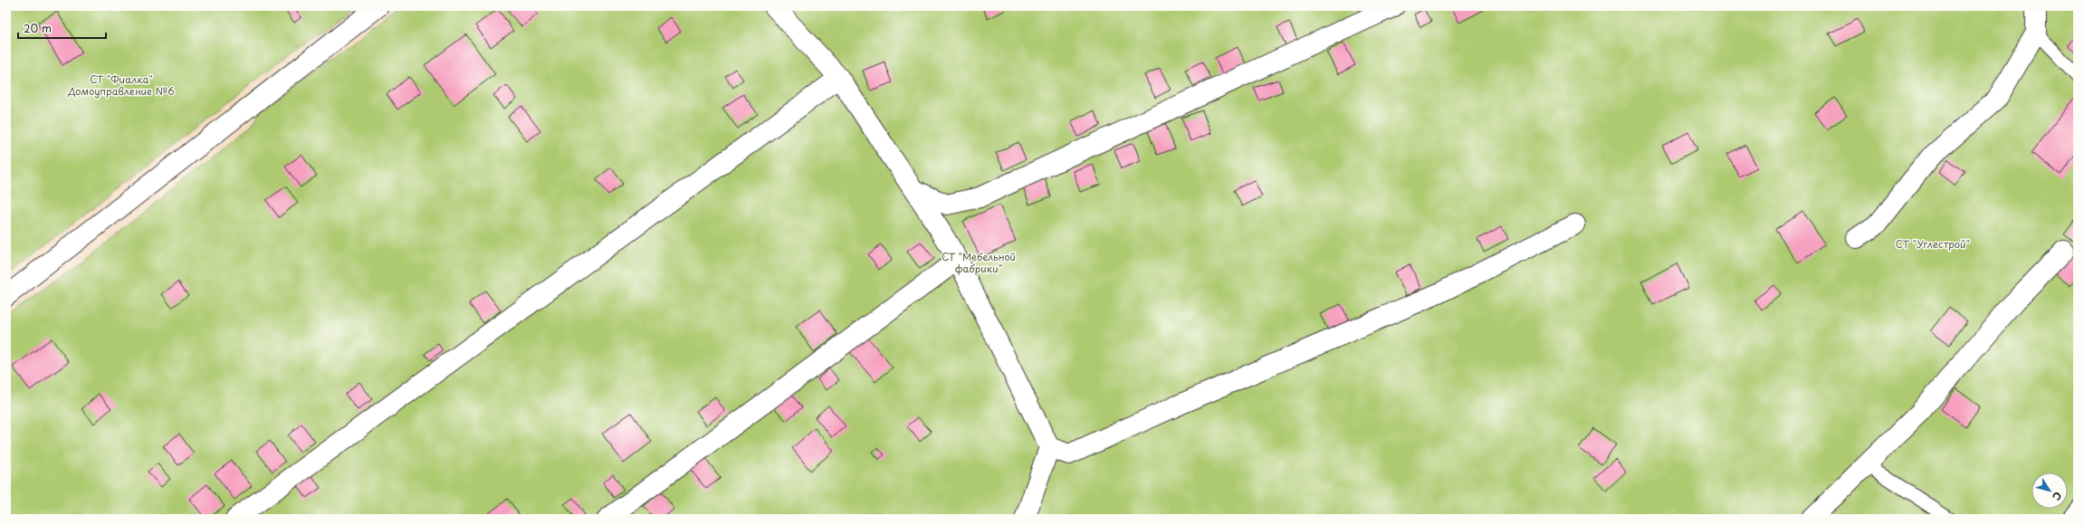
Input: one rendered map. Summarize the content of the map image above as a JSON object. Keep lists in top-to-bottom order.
{
  "parks": ["СТ \"Фиалка\" Домоуправление №6", "СТ \"Углестрой\"", "СТ \"Мебельной фабрики\""],
  "scale_bar": "20 m",
  "north": "bottom right"
}
